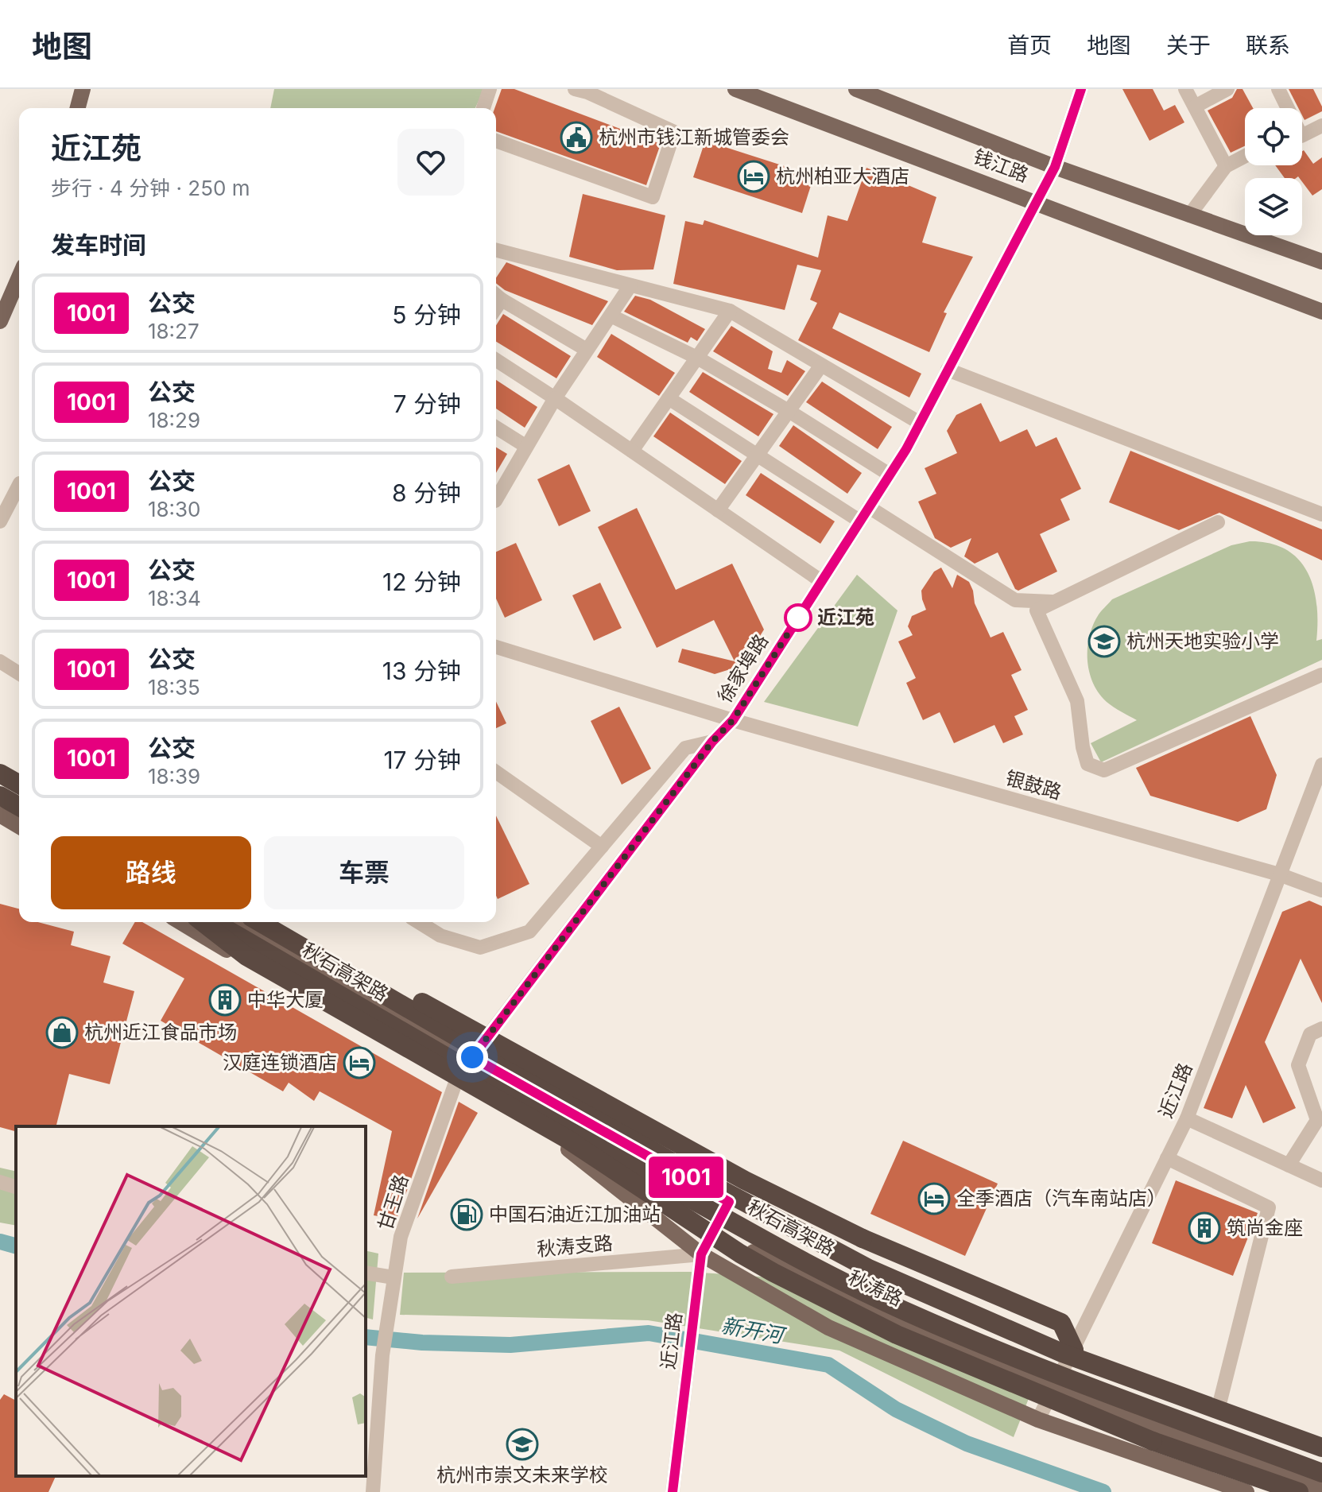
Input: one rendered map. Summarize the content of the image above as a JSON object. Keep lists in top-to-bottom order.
{
  "streets": {
    "highway": ["秋石高架路"],
    "main road": ["钱江路", "秋涛路"],
    "street": [
      "徐家埠路",
      "银鼓路",
      "近江路",
      "甘王路",
      "秋涛支路"
    ]
  },
  "crossings": [
    ["钱江路", "徐家埠路"],
    ["徐家埠路", "银鼓路"],
    ["徐家埠路", "秋涛路"],
    ["银鼓路", "近江路"],
    ["近江路", "秋涛支路"],
    ["近江路", "秋涛路"],
    ["甘王路", "秋涛路"]
  ],
  "water": ["新开河"],
  "places": {
    "public building": ["杭州市钱江新城管委会"],
    "hotel": ["杭州柏亚大酒店", "汉庭连锁酒店", "全季酒店（汽车南站店）"],
    "other": ["近江苑"],
    "school or university": ["杭州天地实验小学", "杭州市崇文未来学校"],
    "building": ["中华大厦", "筑尚金座"],
    "shop": ["杭州近江食品市场"],
    "fuel station": ["中国石油近江加油站"]
  },
  "lines": ["bus line 1001"],
  "page": {
    "header": "地图",
    "nav": [
      "首页",
      "地图",
      "关于",
      "联系"
    ],
    "on_map": "1001",
    "heading": [
      ["近江苑", "步行 · 4 分钟 · 250 m"],
      "发车时间"
    ],
    "list": [
      {
        "mark": "1001",
        "name": "公交",
        "note": "18:27",
        "value": "5 分钟"
      },
      {
        "mark": "1001",
        "name": "公交",
        "note": "18:29",
        "value": "7 分钟"
      },
      {
        "mark": "1001",
        "name": "公交",
        "note": "18:30",
        "value": "8 分钟"
      },
      {
        "mark": "1001",
        "name": "公交",
        "note": "18:34",
        "value": "12 分钟"
      },
      {
        "mark": "1001",
        "name": "公交",
        "note": "18:35",
        "value": "13 分钟"
      },
      {
        "mark": "1001",
        "name": "公交",
        "note": "18:39",
        "value": "17 分钟"
      }
    ],
    "buttons": ["路线", "车票"]
  }
}
